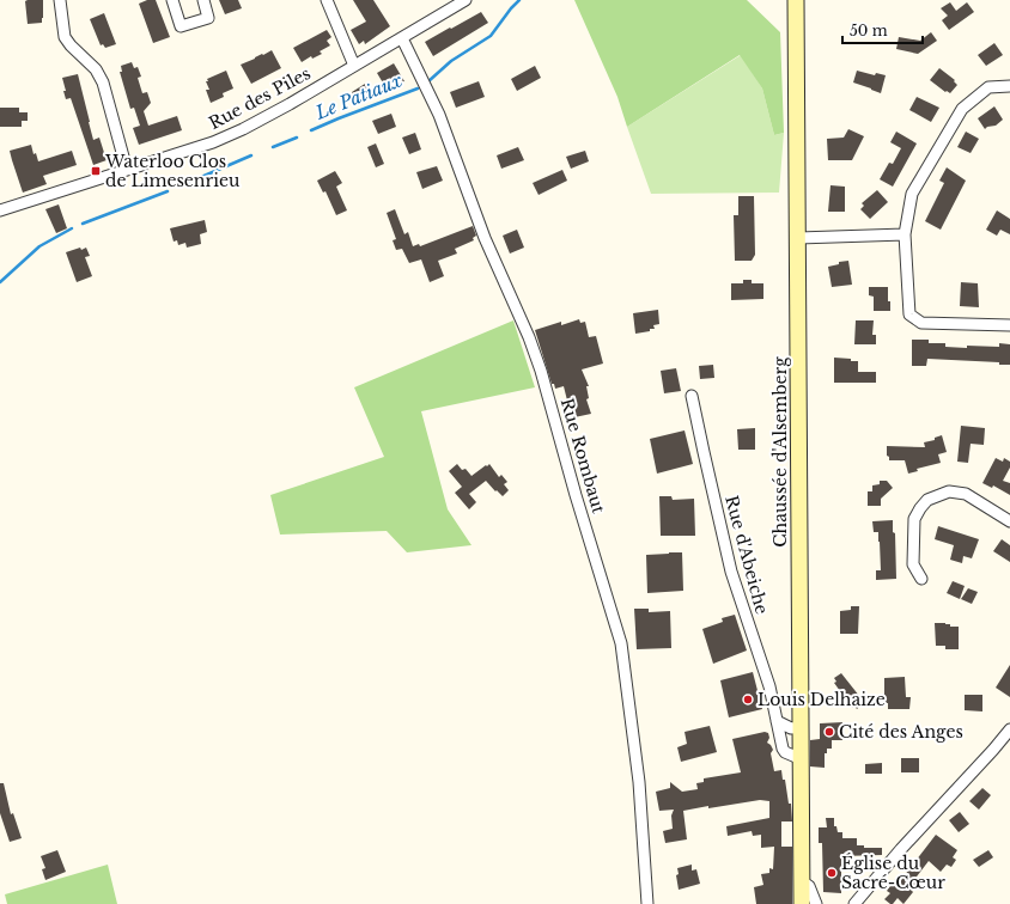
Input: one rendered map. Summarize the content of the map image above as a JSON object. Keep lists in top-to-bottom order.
{
  "streets": {
    "main road": ["Chaussée d'Alsemberg"],
    "street": ["Rue des Piles", "Rue Rombaut", "Rue d'Abeiche"]
  },
  "crossings": [
    ["Rue des Piles", "Rue Rombaut"],
    ["Chaussée d'Alsemberg", "Rue d'Abeiche"]
  ],
  "water": ["Le Patiaux"],
  "places": {
    "transit": ["Waterloo Clos de Limesenrieu"],
    "other": ["Louis Delhaize", "Cité des Anges", "Église du Sacré-Cœur"]
  },
  "scale_bar": "50 m"
}
